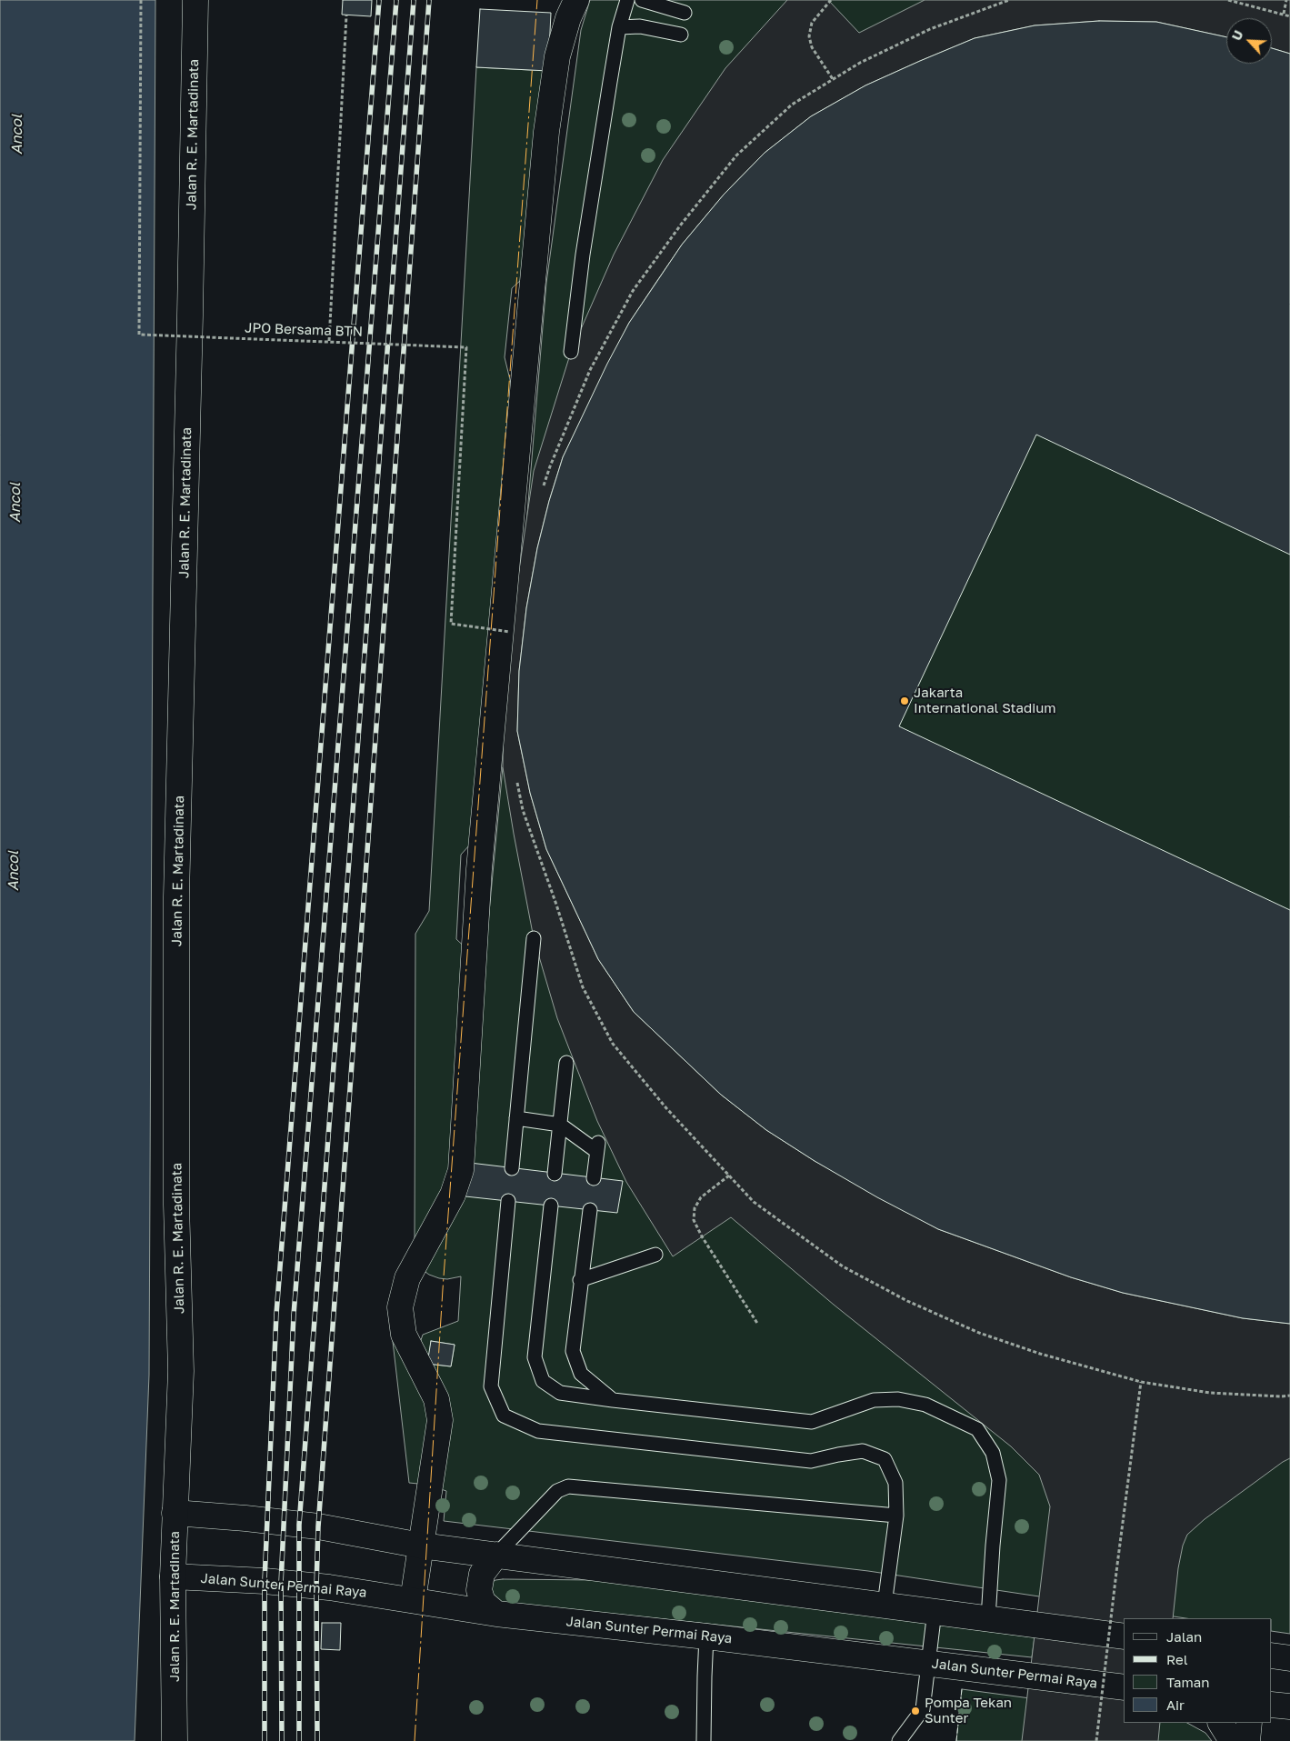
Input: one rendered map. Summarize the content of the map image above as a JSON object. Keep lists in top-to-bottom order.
{
  "streets": {
    "main road": ["Jalan R. E. Martadinata", "Jalan Sunter Permai Raya"],
    "path": ["JPO Bersama BTN"]
  },
  "crossings": [
    ["Jalan R. E. Martadinata", "Jalan Sunter Permai Raya"]
  ],
  "water": ["Ancol"],
  "places": ["Jakarta International Stadium", "Pompa Tekan Sunter"],
  "legend": [
    "Jalan",
    "Rel",
    "Taman",
    "Air"
  ],
  "north": "top left"
}
